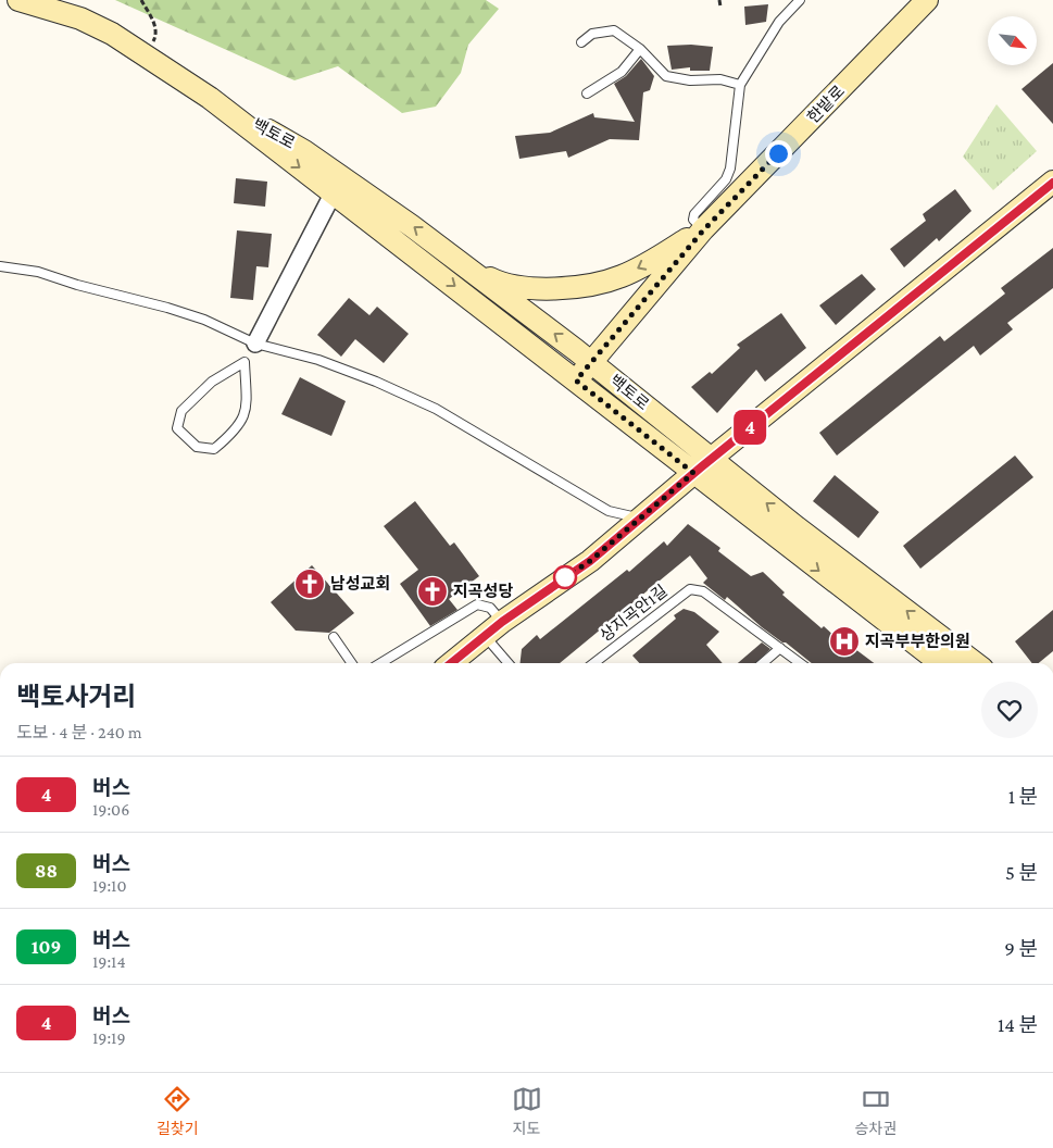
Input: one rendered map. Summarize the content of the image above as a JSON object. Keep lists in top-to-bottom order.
{
  "streets": {
    "street": ["한밭로", "백토로"],
    "lane": ["상지곡안1길"]
  },
  "crossings": [
    ["한밭로", "백토로"]
  ],
  "places": {
    "church": ["남성교회", "지곡성당"],
    "hospital": ["지곡부부한의원"]
  },
  "lines": ["bus line 4"],
  "north": "bottom right",
  "page": {
    "on_map": "4",
    "heading": ["백토사거리", "도보 · 4 분 · 240 m"],
    "list": [
      {
        "mark": "4",
        "name": "버스",
        "note": "19:06",
        "value": "1 분"
      },
      {
        "mark": "88",
        "name": "버스",
        "note": "19:10",
        "value": "5 분"
      },
      {
        "mark": "109",
        "name": "버스",
        "note": "19:14",
        "value": "9 분"
      },
      {
        "mark": "4",
        "name": "버스",
        "note": "19:19",
        "value": "14 분"
      }
    ],
    "tabs": ["길찾기", "지도", "승차권"]
  }
}
